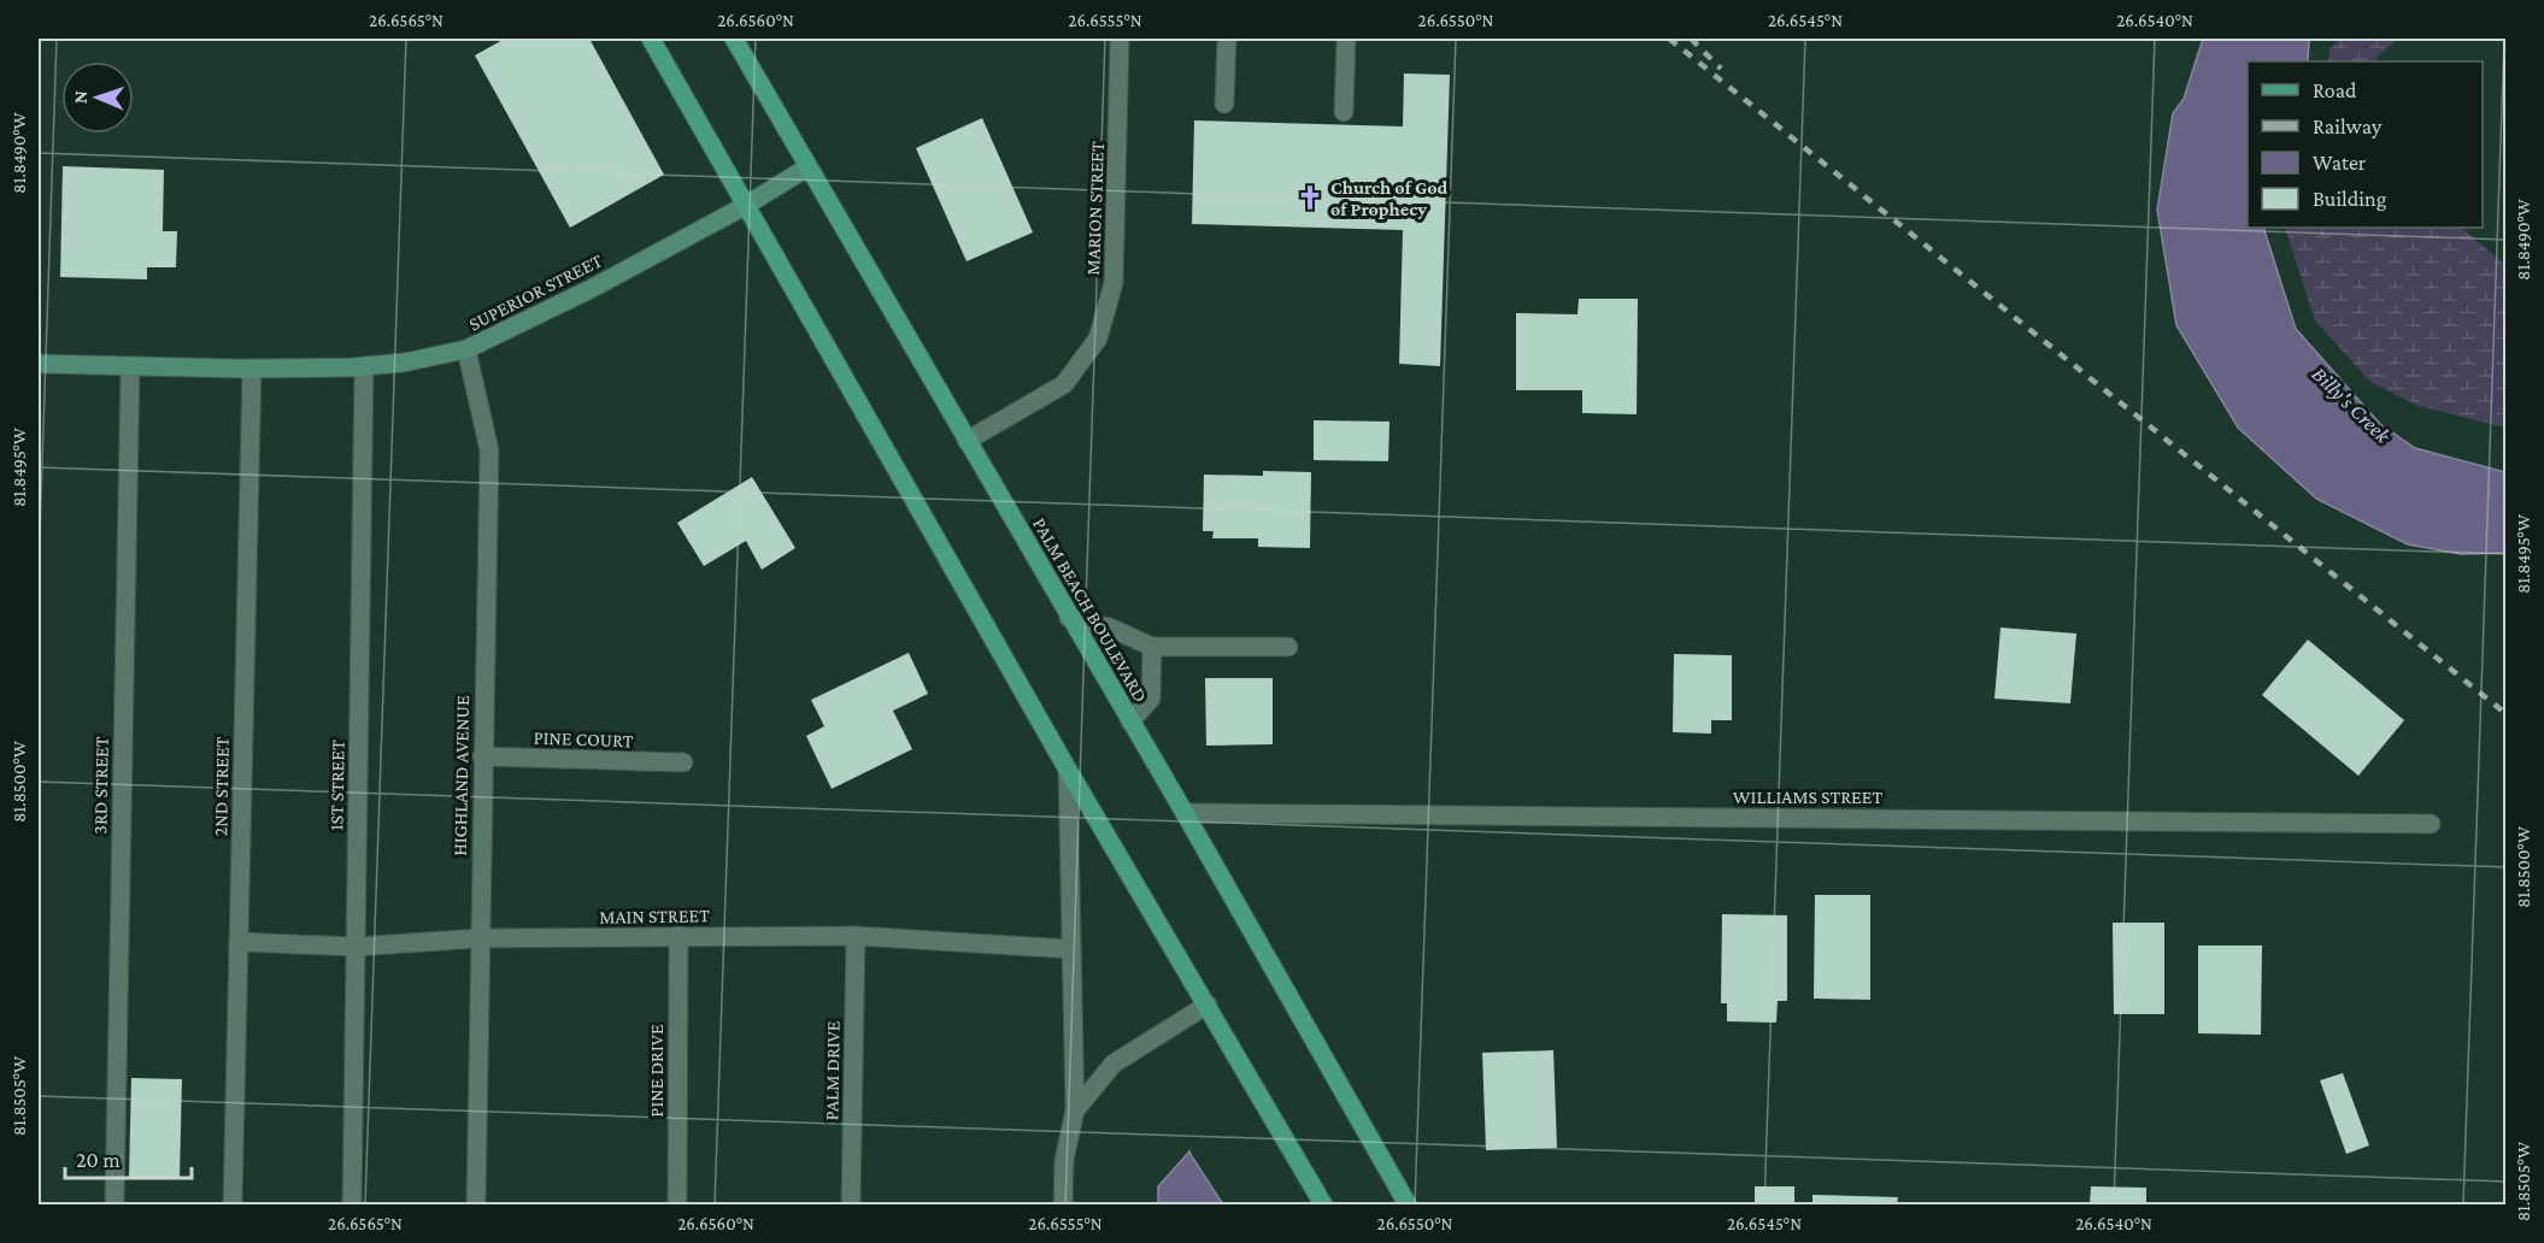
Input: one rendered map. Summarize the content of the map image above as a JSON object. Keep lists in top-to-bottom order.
{
  "streets": {
    "main road": ["PALM BEACH BOULEVARD"],
    "street": [
      "MARION STREET",
      "SUPERIOR STREET",
      "PINE COURT",
      "HIGHLAND AVENUE",
      "3RD STREET",
      "1ST STREET",
      "2ND STREET",
      "WILLIAMS STREET",
      "MAIN STREET",
      "PINE DRIVE",
      "PALM DRIVE"
    ]
  },
  "crossings": [
    ["MARION STREET", "PALM BEACH BOULEVARD"],
    ["SUPERIOR STREET", "PALM BEACH BOULEVARD"],
    ["SUPERIOR STREET", "HIGHLAND AVENUE"],
    ["SUPERIOR STREET", "3RD STREET"],
    ["SUPERIOR STREET", "1ST STREET"],
    ["SUPERIOR STREET", "2ND STREET"],
    ["PALM BEACH BOULEVARD", "WILLIAMS STREET"],
    ["PINE COURT", "HIGHLAND AVENUE"],
    ["HIGHLAND AVENUE", "MAIN STREET"],
    ["1ST STREET", "MAIN STREET"],
    ["2ND STREET", "MAIN STREET"],
    ["MAIN STREET", "PINE DRIVE"],
    ["MAIN STREET", "PALM DRIVE"]
  ],
  "water": ["Billy's Creek"],
  "places": {
    "church": ["Church of God of Prophecy"]
  },
  "legend": [
    "Road",
    "Railway",
    "Water",
    "Building"
  ],
  "scale_bar": "20 m",
  "north": "left",
  "coordinates": [
    "26.6565°N",
    "26.6560°N",
    "26.6555°N",
    "26.6550°N",
    "26.6545°N",
    "26.6540°N",
    "81.8490°W",
    "81.8495°W",
    "81.8500°W",
    "81.8505°W"
  ]
}
